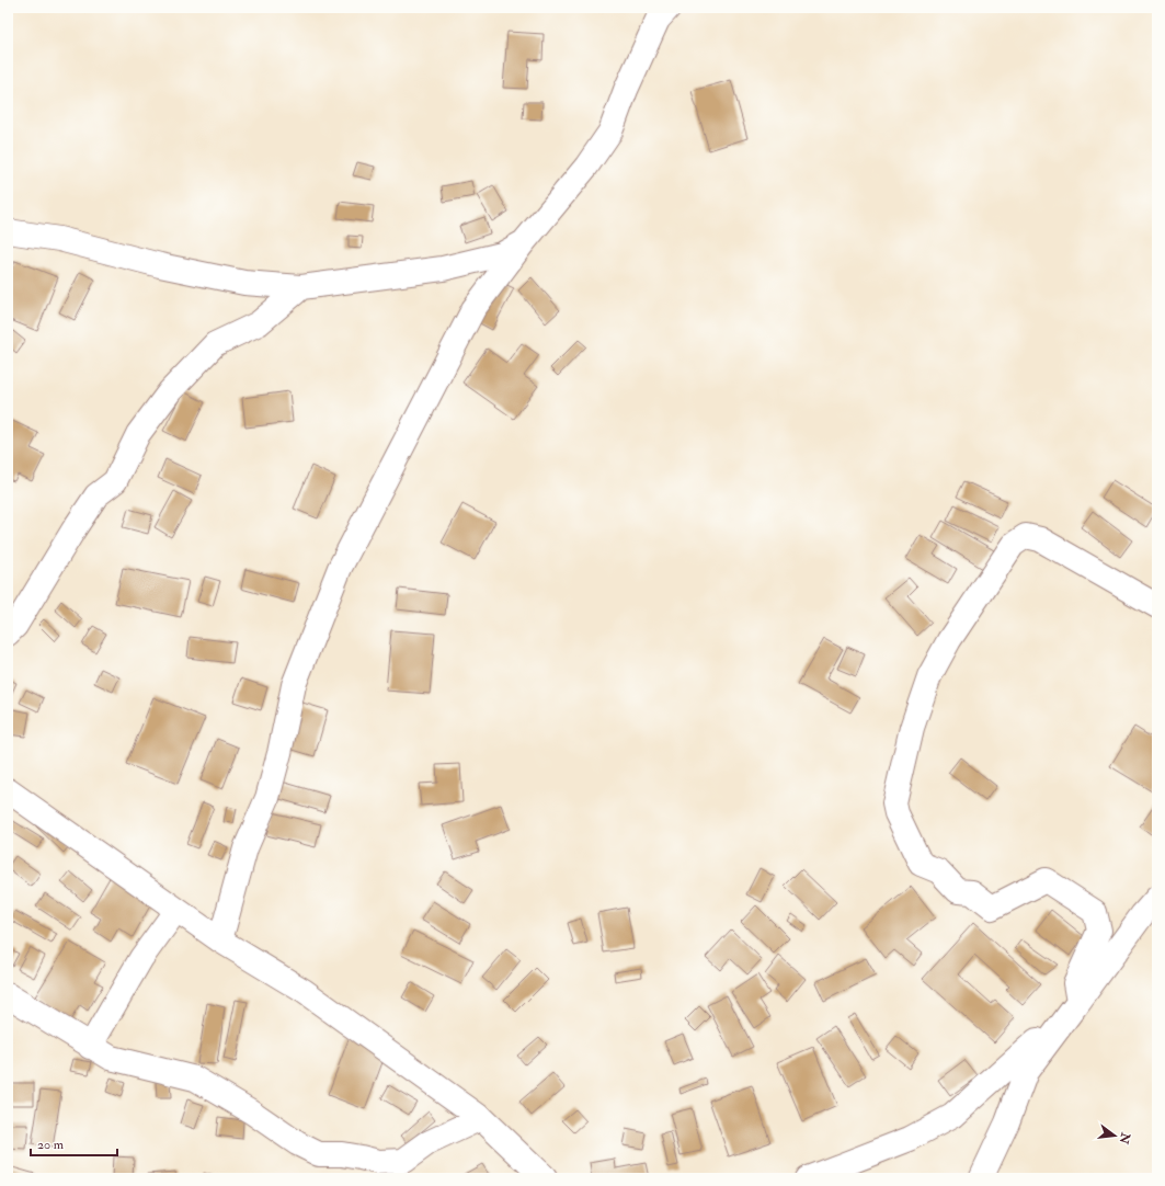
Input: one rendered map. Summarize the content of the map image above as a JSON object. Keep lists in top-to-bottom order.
{
  "scale_bar": "20 m",
  "north": "right"
}
